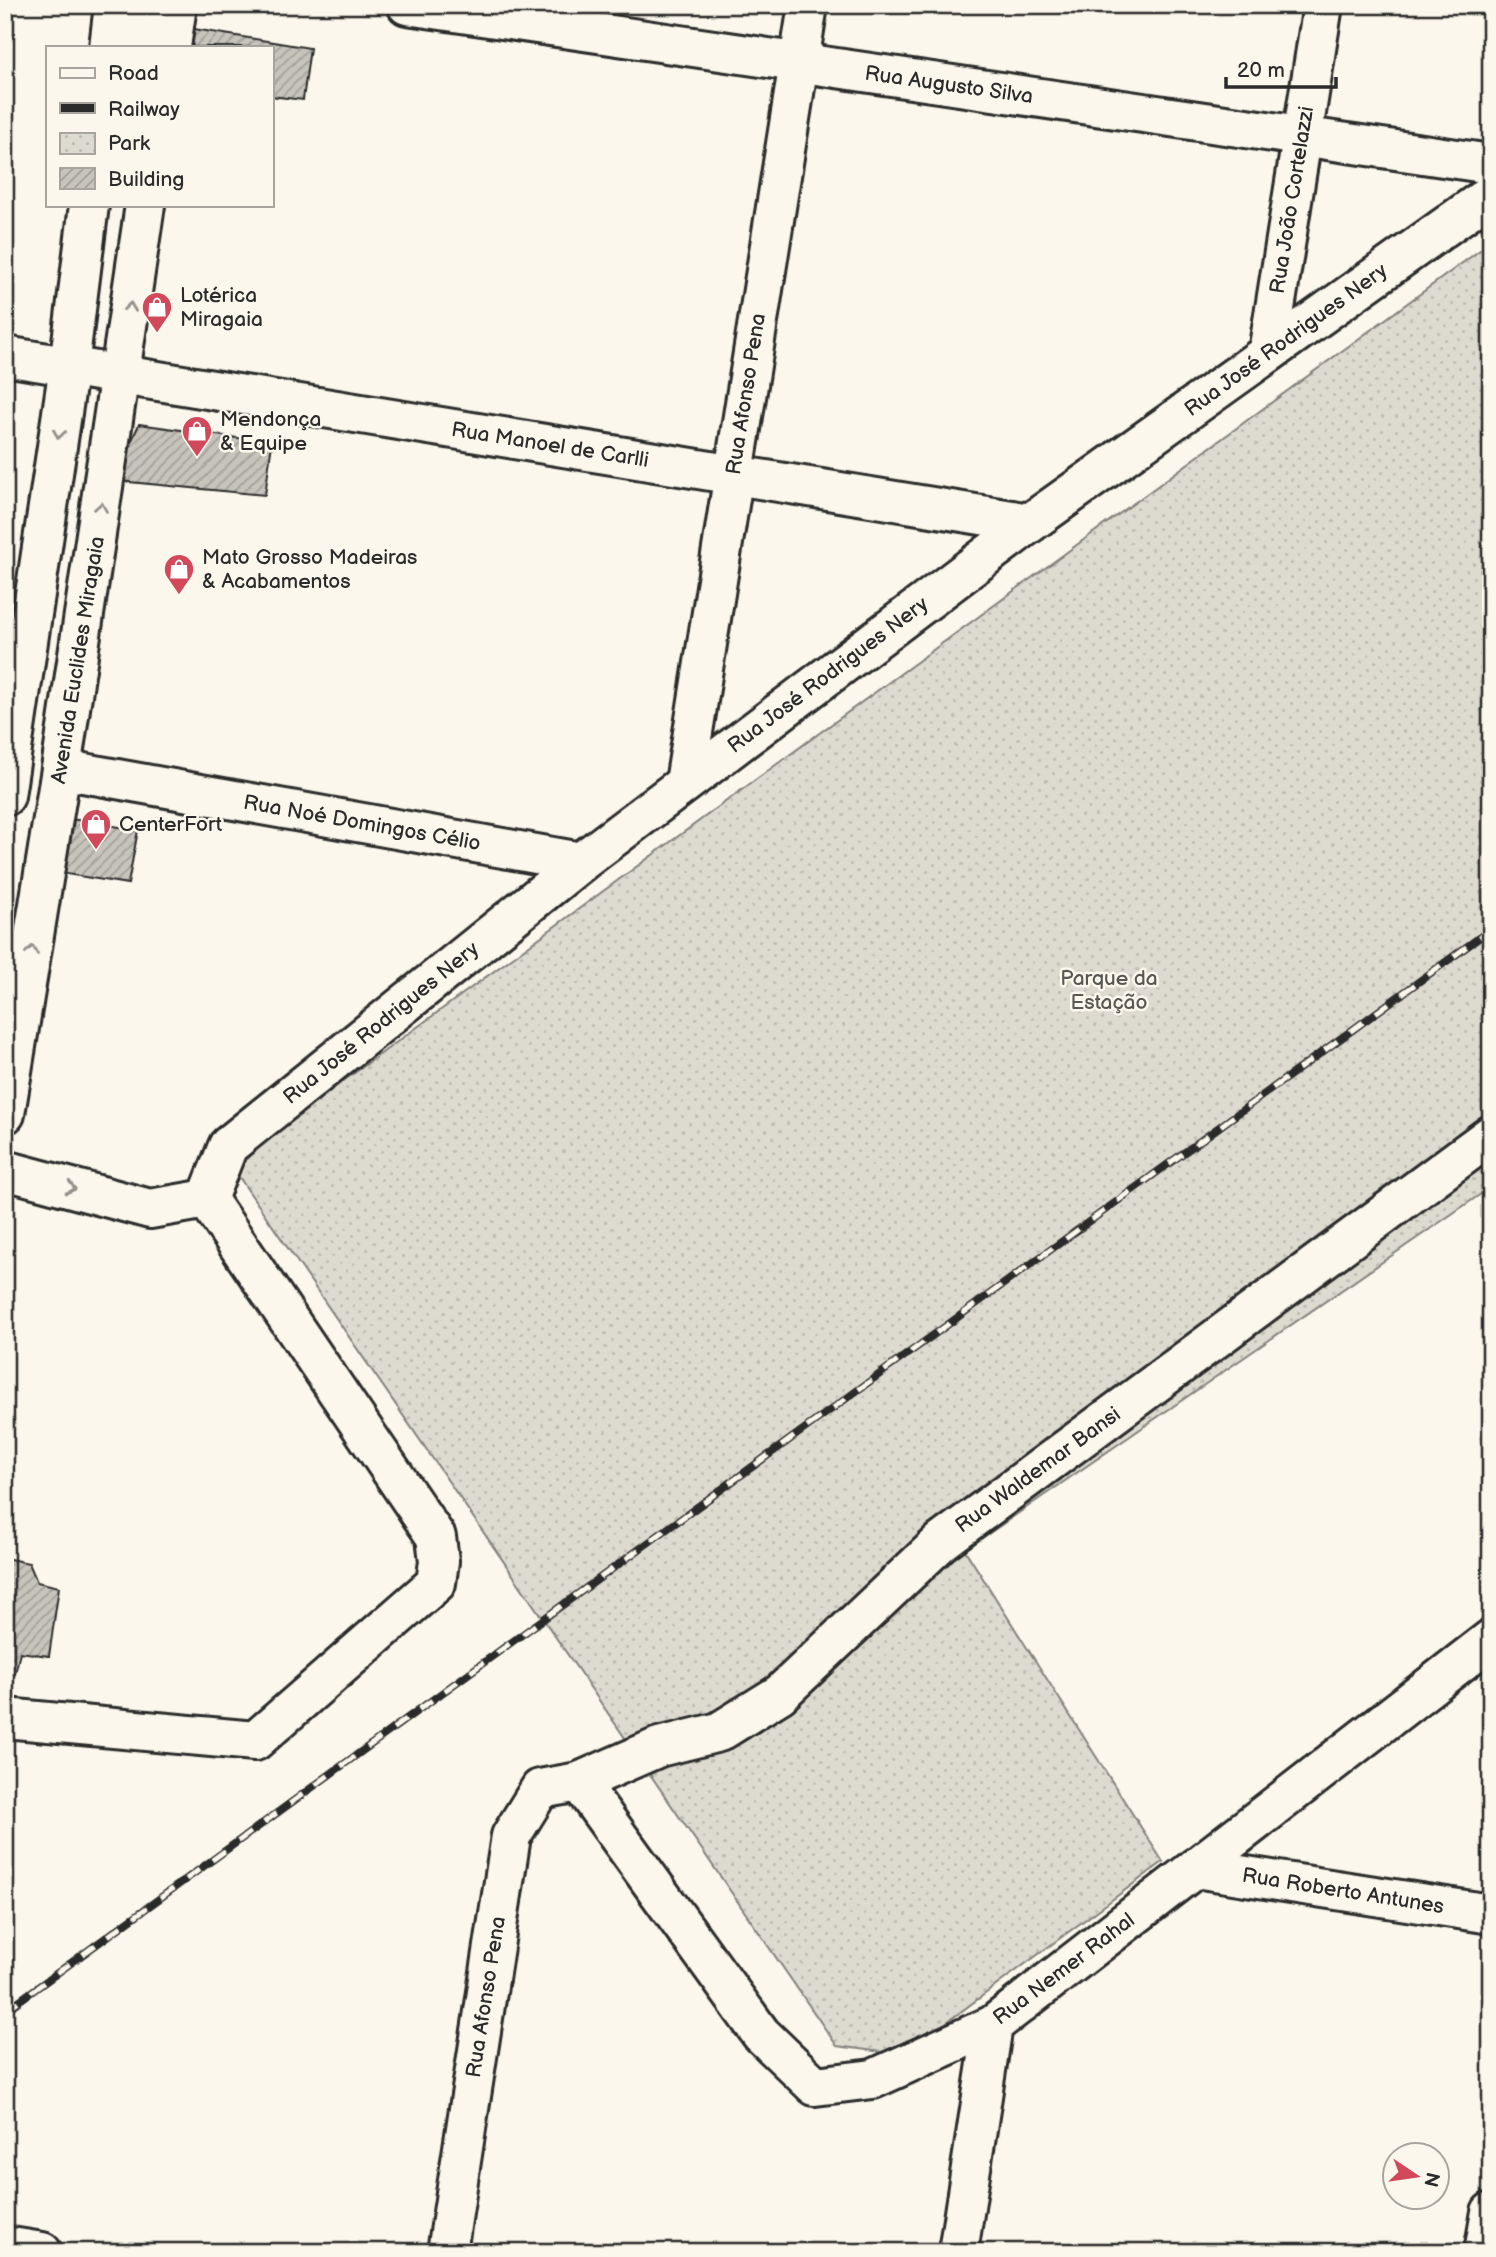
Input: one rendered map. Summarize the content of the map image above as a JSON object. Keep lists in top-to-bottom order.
{
  "streets": {
    "street": [
      "Rua Augusto Silva",
      "Rua João Cortelazzi",
      "Rua José Rodrigues Nery",
      "Rua Afonso Pena",
      "Rua Manoel de Carlli",
      "Avenida Euclides Miragaia",
      "Rua Noé Domingos Célio",
      "Rua Waldemar Bansi",
      "Rua Roberto Antunes",
      "Rua Nemer Rahal"
    ]
  },
  "crossings": [
    ["Rua Augusto Silva", "Rua João Cortelazzi"],
    ["Rua Augusto Silva", "Rua Afonso Pena"],
    ["Rua João Cortelazzi", "Rua José Rodrigues Nery"],
    ["Rua José Rodrigues Nery", "Rua Afonso Pena"],
    ["Rua José Rodrigues Nery", "Rua Manoel de Carlli"],
    ["Rua José Rodrigues Nery", "Rua Noé Domingos Célio"],
    ["Rua Afonso Pena", "Rua Manoel de Carlli"],
    ["Rua Afonso Pena", "Rua Waldemar Bansi"],
    ["Rua Afonso Pena", "Rua Nemer Rahal"],
    ["Rua Manoel de Carlli", "Avenida Euclides Miragaia"],
    ["Avenida Euclides Miragaia", "Rua Noé Domingos Célio"],
    ["Rua Waldemar Bansi", "Rua Nemer Rahal"],
    ["Rua Roberto Antunes", "Rua Nemer Rahal"]
  ],
  "parks": ["Parque da Estação"],
  "places": {
    "shop": [
      "Lotérica Miragaia",
      "Mendonça & Equipe",
      "Mato Grosso Madeiras & Acabamentos",
      "CenterFort"
    ]
  },
  "legend": [
    "Road",
    "Railway",
    "Park",
    "Building"
  ],
  "scale_bar": "20 m",
  "north": "right"
}
